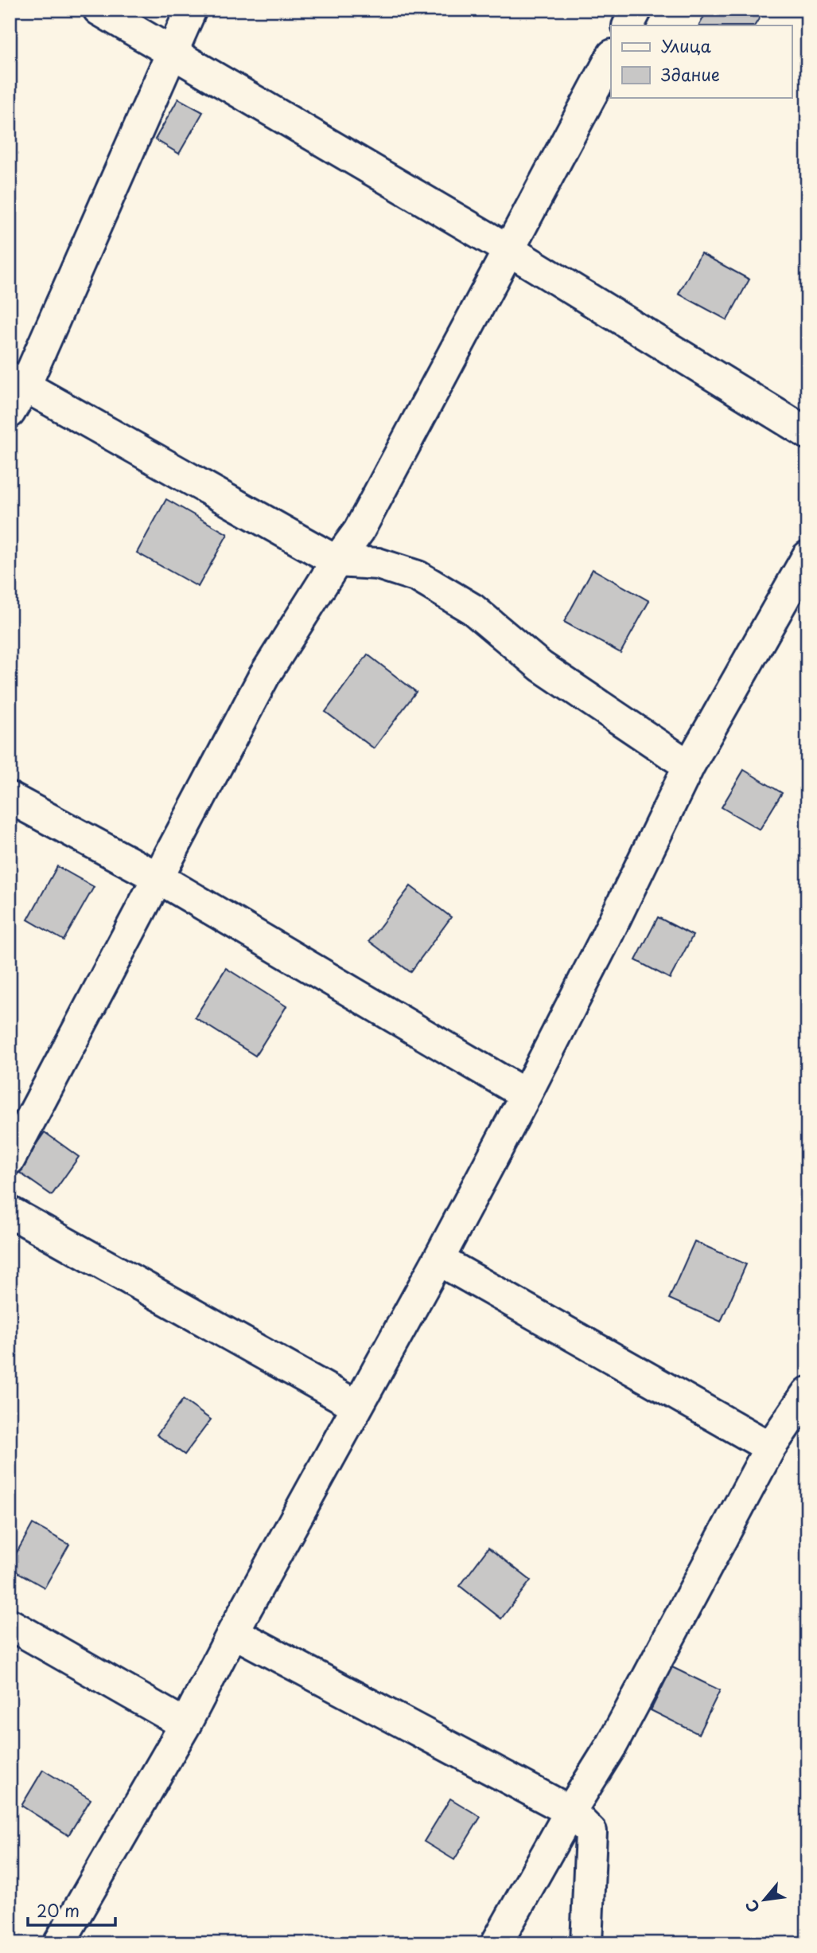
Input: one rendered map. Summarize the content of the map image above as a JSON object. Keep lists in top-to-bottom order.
{
  "legend": ["Улица", "Здание"],
  "scale_bar": "20 m",
  "north": "bottom left"
}
